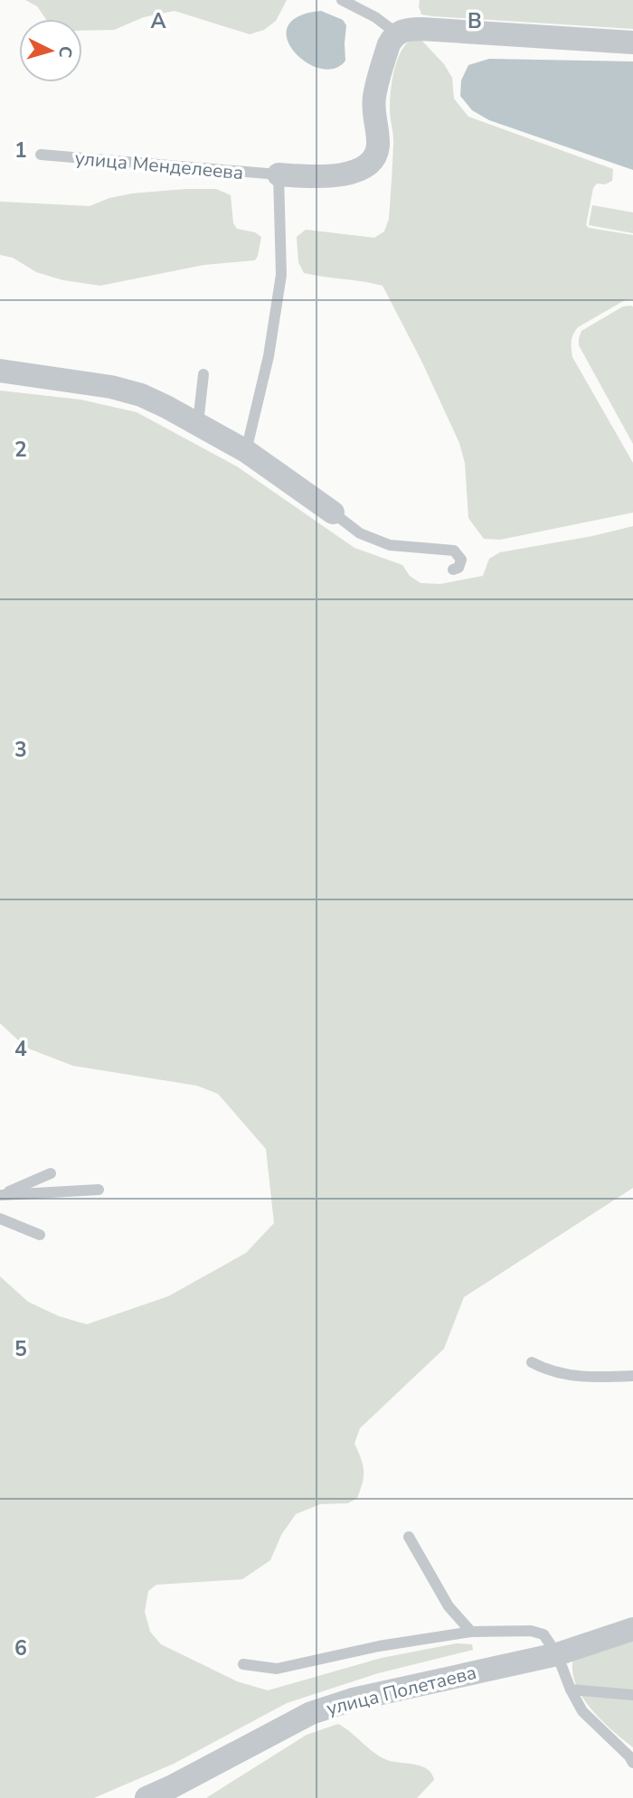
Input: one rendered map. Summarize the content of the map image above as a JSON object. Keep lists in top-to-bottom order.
{
  "streets": {
    "street": ["улица Полетаева"],
    "lane": ["улица Менделеева"]
  },
  "north": "right",
  "grid": {
    "columns": ["A", "B"],
    "rows": [
      "1",
      "2",
      "3",
      "4",
      "5",
      "6"
    ]
  }
}
